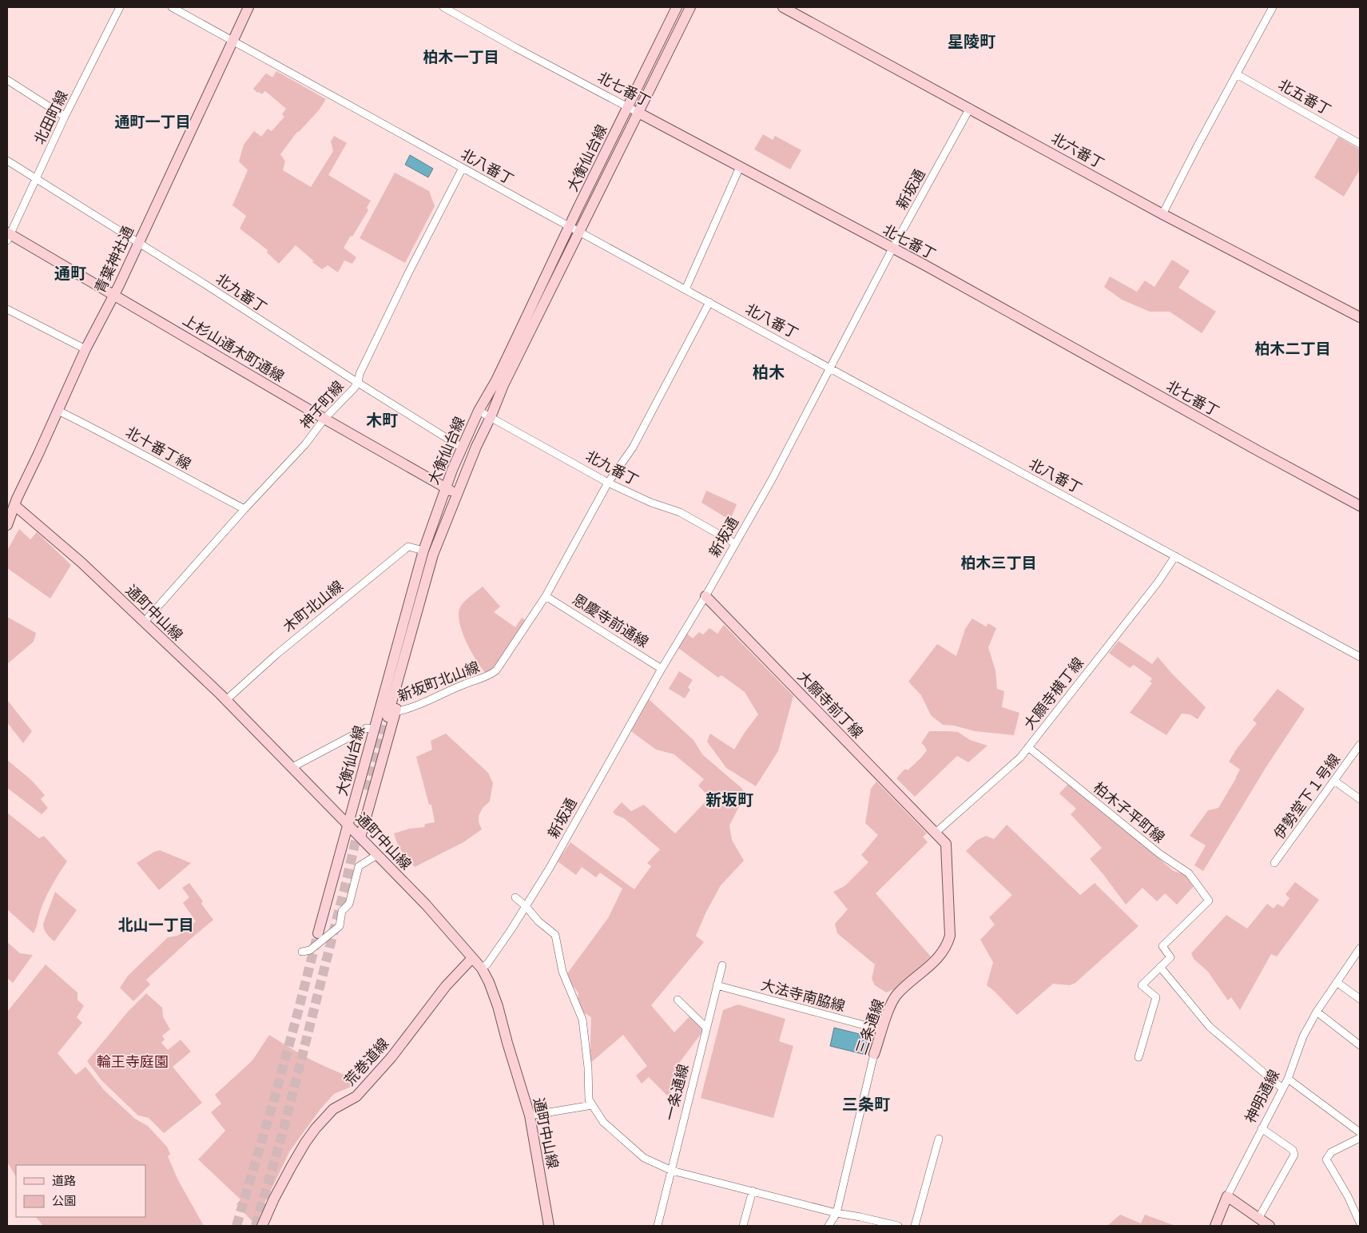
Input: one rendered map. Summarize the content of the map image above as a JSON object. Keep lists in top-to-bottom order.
{
  "streets": {
    "street": [
      "北七番丁",
      "北五番丁",
      "北田町線",
      "北六番丁",
      "大衡仙台線",
      "北八番丁",
      "新坂通",
      "青葉神社通",
      "北九番丁",
      "上杉山通木町通線",
      "神子町線",
      "北十番丁線",
      "木町北山線",
      "通町中山線",
      "恩慶寺前通線",
      "新坂町北山線",
      "大願寺横丁線",
      "大願寺前丁線",
      "伊勢堂下１号線",
      "柏木子平町線",
      "大法寺南脇線",
      "三条通線",
      "荒巻道線",
      "一条通線",
      "神明通線"
    ]
  },
  "crossings": [
    ["北七番丁", "大衡仙台線"],
    ["北七番丁", "新坂通"],
    ["北田町線", "北九番丁"],
    ["北田町線", "上杉山通木町通線"],
    ["北六番丁", "新坂通"],
    ["大衡仙台線", "北八番丁"],
    ["大衡仙台線", "北九番丁"],
    ["大衡仙台線", "上杉山通木町通線"],
    ["大衡仙台線", "木町北山線"],
    ["大衡仙台線", "通町中山線"],
    ["大衡仙台線", "新坂町北山線"],
    ["北八番丁", "新坂通"],
    ["北八番丁", "青葉神社通"],
    ["北八番丁", "神子町線"],
    ["北八番丁", "新坂町北山線"],
    ["北八番丁", "大願寺横丁線"],
    ["新坂通", "北九番丁"],
    ["新坂通", "通町中山線"],
    ["新坂通", "恩慶寺前通線"],
    ["新坂通", "大願寺前丁線"],
    ["青葉神社通", "北九番丁"],
    ["青葉神社通", "上杉山通木町通線"],
    ["青葉神社通", "北十番丁線"],
    ["青葉神社通", "通町中山線"],
    ["北九番丁", "神子町線"],
    ["北九番丁", "新坂町北山線"],
    ["上杉山通木町通線", "神子町線"],
    ["神子町線", "北十番丁線"],
    ["神子町線", "通町中山線"],
    ["木町北山線", "通町中山線"],
    ["通町中山線", "荒巻道線"],
    ["恩慶寺前通線", "新坂町北山線"],
    ["大願寺横丁線", "大願寺前丁線"],
    ["大願寺横丁線", "柏木子平町線"],
    ["大願寺横丁線", "三条通線"],
    ["大願寺前丁線", "三条通線"],
    ["大法寺南脇線", "三条通線"],
    ["大法寺南脇線", "一条通線"]
  ],
  "districts": [
    "星陵町",
    "柏木一丁目",
    "通町一丁目",
    "通町",
    "柏木二丁目",
    "柏木",
    "木町",
    "柏木三丁目",
    "新坂町",
    "北山一丁目",
    "三条町"
  ],
  "parks": ["輪王寺庭園"],
  "legend": ["道路", "公園"]
}
